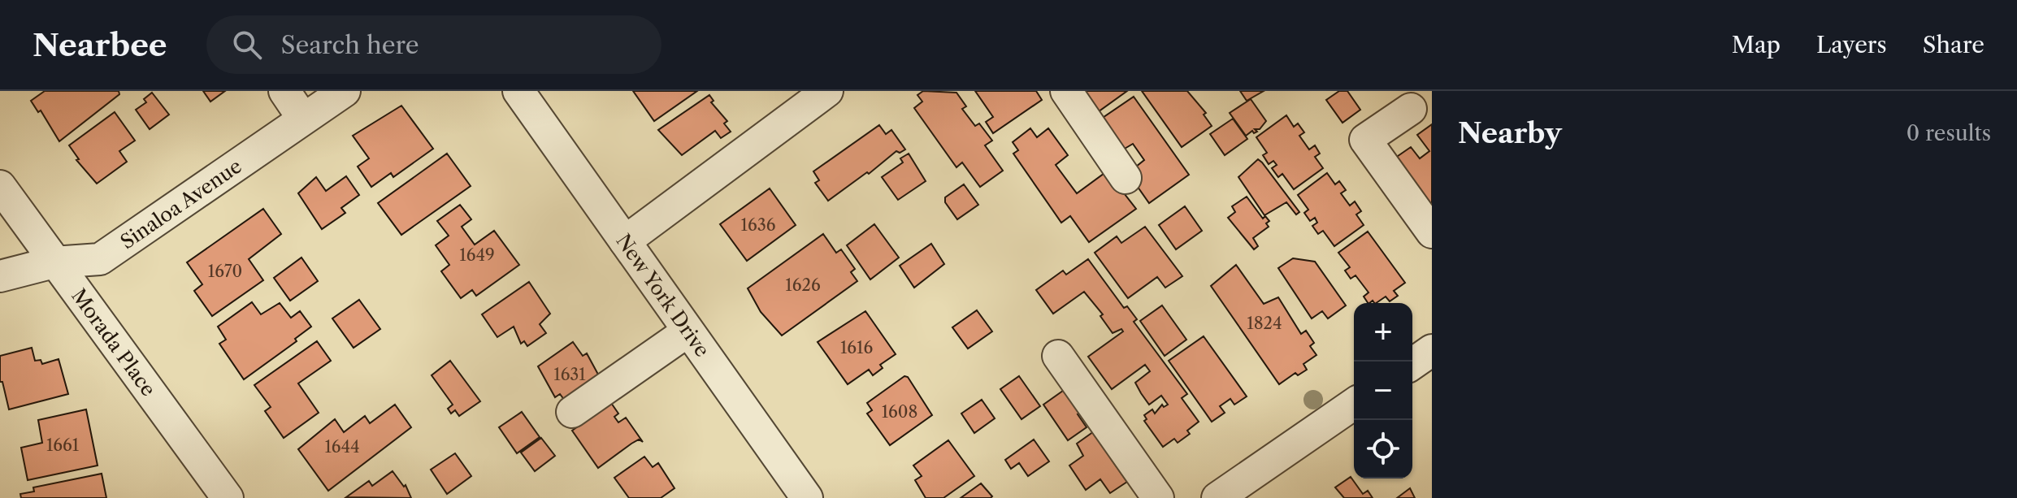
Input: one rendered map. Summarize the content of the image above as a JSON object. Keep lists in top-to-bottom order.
{
  "streets": {
    "street": ["Sinaloa Avenue", "New York Drive", "Morada Place"]
  },
  "crossings": [
    ["Sinaloa Avenue", "Morada Place"]
  ],
  "house_numbers": [
    "1636",
    "1649",
    "1670",
    "1626",
    "1824",
    "1616",
    "1631",
    "1608",
    "1661",
    "1644"
  ],
  "page": {
    "header": "Nearbee",
    "search": "Search here",
    "nav": ["Map", "Layers", "Share"],
    "heading": ["Nearby", "0 results"],
    "map_buttons": ["+", "−"]
  }
}
